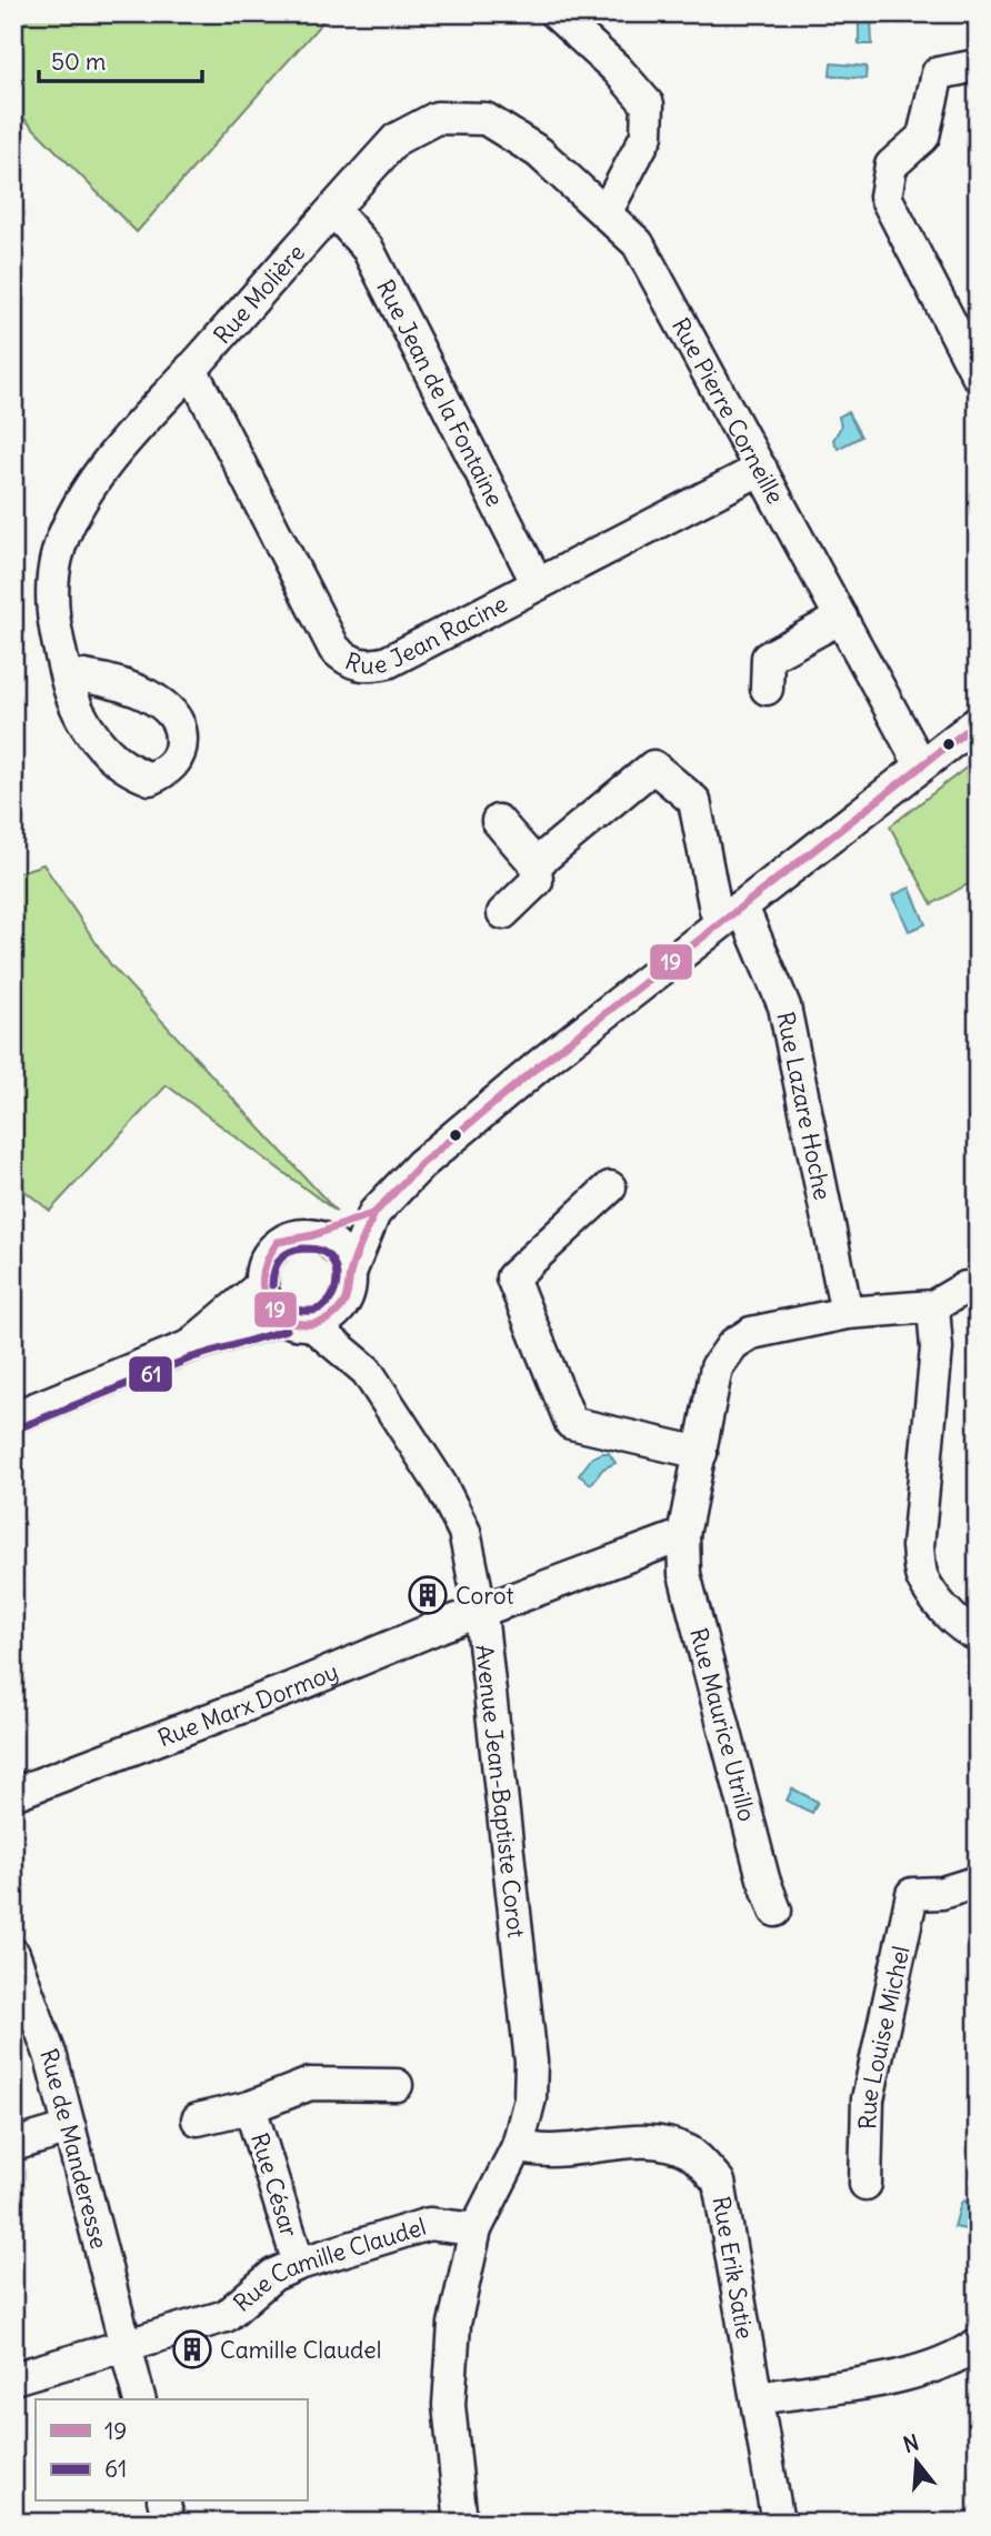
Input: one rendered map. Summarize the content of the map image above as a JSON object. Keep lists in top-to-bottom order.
{
  "streets": {
    "street": [
      "Rue Molière",
      "Rue Jean de la Fontaine",
      "Rue Pierre Corneille",
      "Rue Jean Racine",
      "Rue Lazare Hoche",
      "Rue Marx Dormoy",
      "Rue Maurice Utrillo",
      "Avenue Jean-Baptiste Corot",
      "Rue Louise Michel",
      "Rue de Manderesse",
      "Rue César",
      "Rue Camille Claudel",
      "Rue Erik Satie"
    ]
  },
  "crossings": [
    ["Rue Molière", "Rue Jean de la Fontaine"],
    ["Rue Molière", "Rue Pierre Corneille"],
    ["Rue Molière", "Rue Jean Racine"],
    ["Rue Jean de la Fontaine", "Rue Jean Racine"],
    ["Rue Pierre Corneille", "Rue Jean Racine"],
    ["Rue Lazare Hoche", "Rue Maurice Utrillo"],
    ["Rue Marx Dormoy", "Rue Maurice Utrillo"],
    ["Rue Marx Dormoy", "Avenue Jean-Baptiste Corot"],
    ["Avenue Jean-Baptiste Corot", "Rue Camille Claudel"],
    ["Avenue Jean-Baptiste Corot", "Rue Erik Satie"],
    ["Rue de Manderesse", "Rue Camille Claudel"],
    ["Rue César", "Rue Camille Claudel"]
  ],
  "places": {
    "building": ["Corot", "Camille Claudel"]
  },
  "lines": ["transit line 19", "transit line 61"],
  "legend": ["19", "61"],
  "scale_bar": "50 m",
  "north": "top"
}
